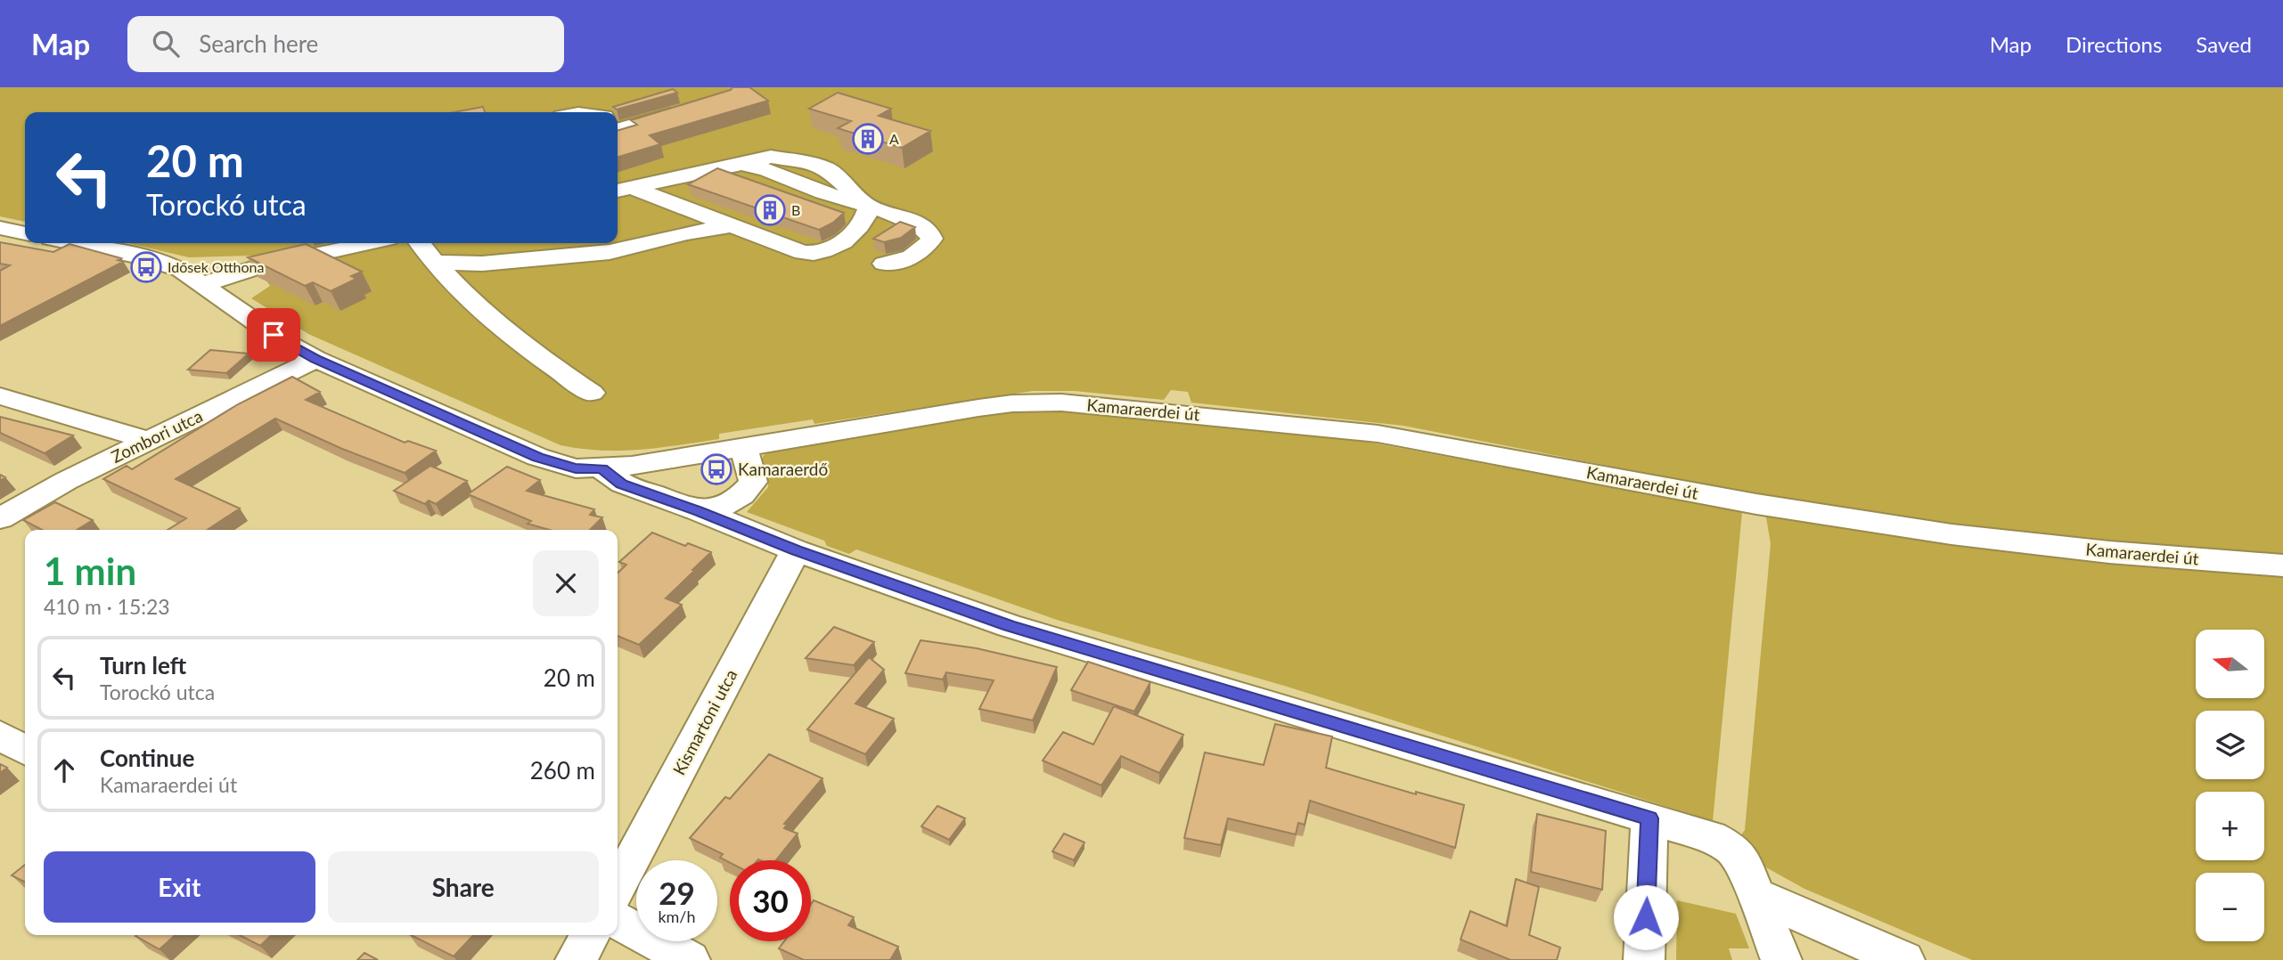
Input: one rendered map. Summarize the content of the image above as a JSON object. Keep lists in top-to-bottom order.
{
  "streets": {
    "street": ["Kamaraerdei út", "Zombori utca", "Kismartoni utca"]
  },
  "crossings": [
    ["Kamaraerdei út", "Zombori utca"]
  ],
  "places": {
    "building": ["A", "B"],
    "bus stop": ["Idősek Otthona", "Kamaraerdő"]
  },
  "north": "left",
  "page": {
    "header": "Map",
    "search": "Search here",
    "nav": ["Map", "Directions", "Saved"],
    "turn": ["20 m", "Torockó utca"],
    "heading": ["1 min", "410 m · 15:23"],
    "map_buttons": ["+", "−"],
    "list": [
      {
        "name": "Turn left",
        "note": "Torockó utca",
        "value": "20 m"
      },
      {
        "name": "Continue",
        "note": "Kamaraerdei út",
        "value": "260 m"
      }
    ],
    "buttons": ["Exit", "Share"],
    "speed": "29 km/h",
    "limit": "30"
  }
}
